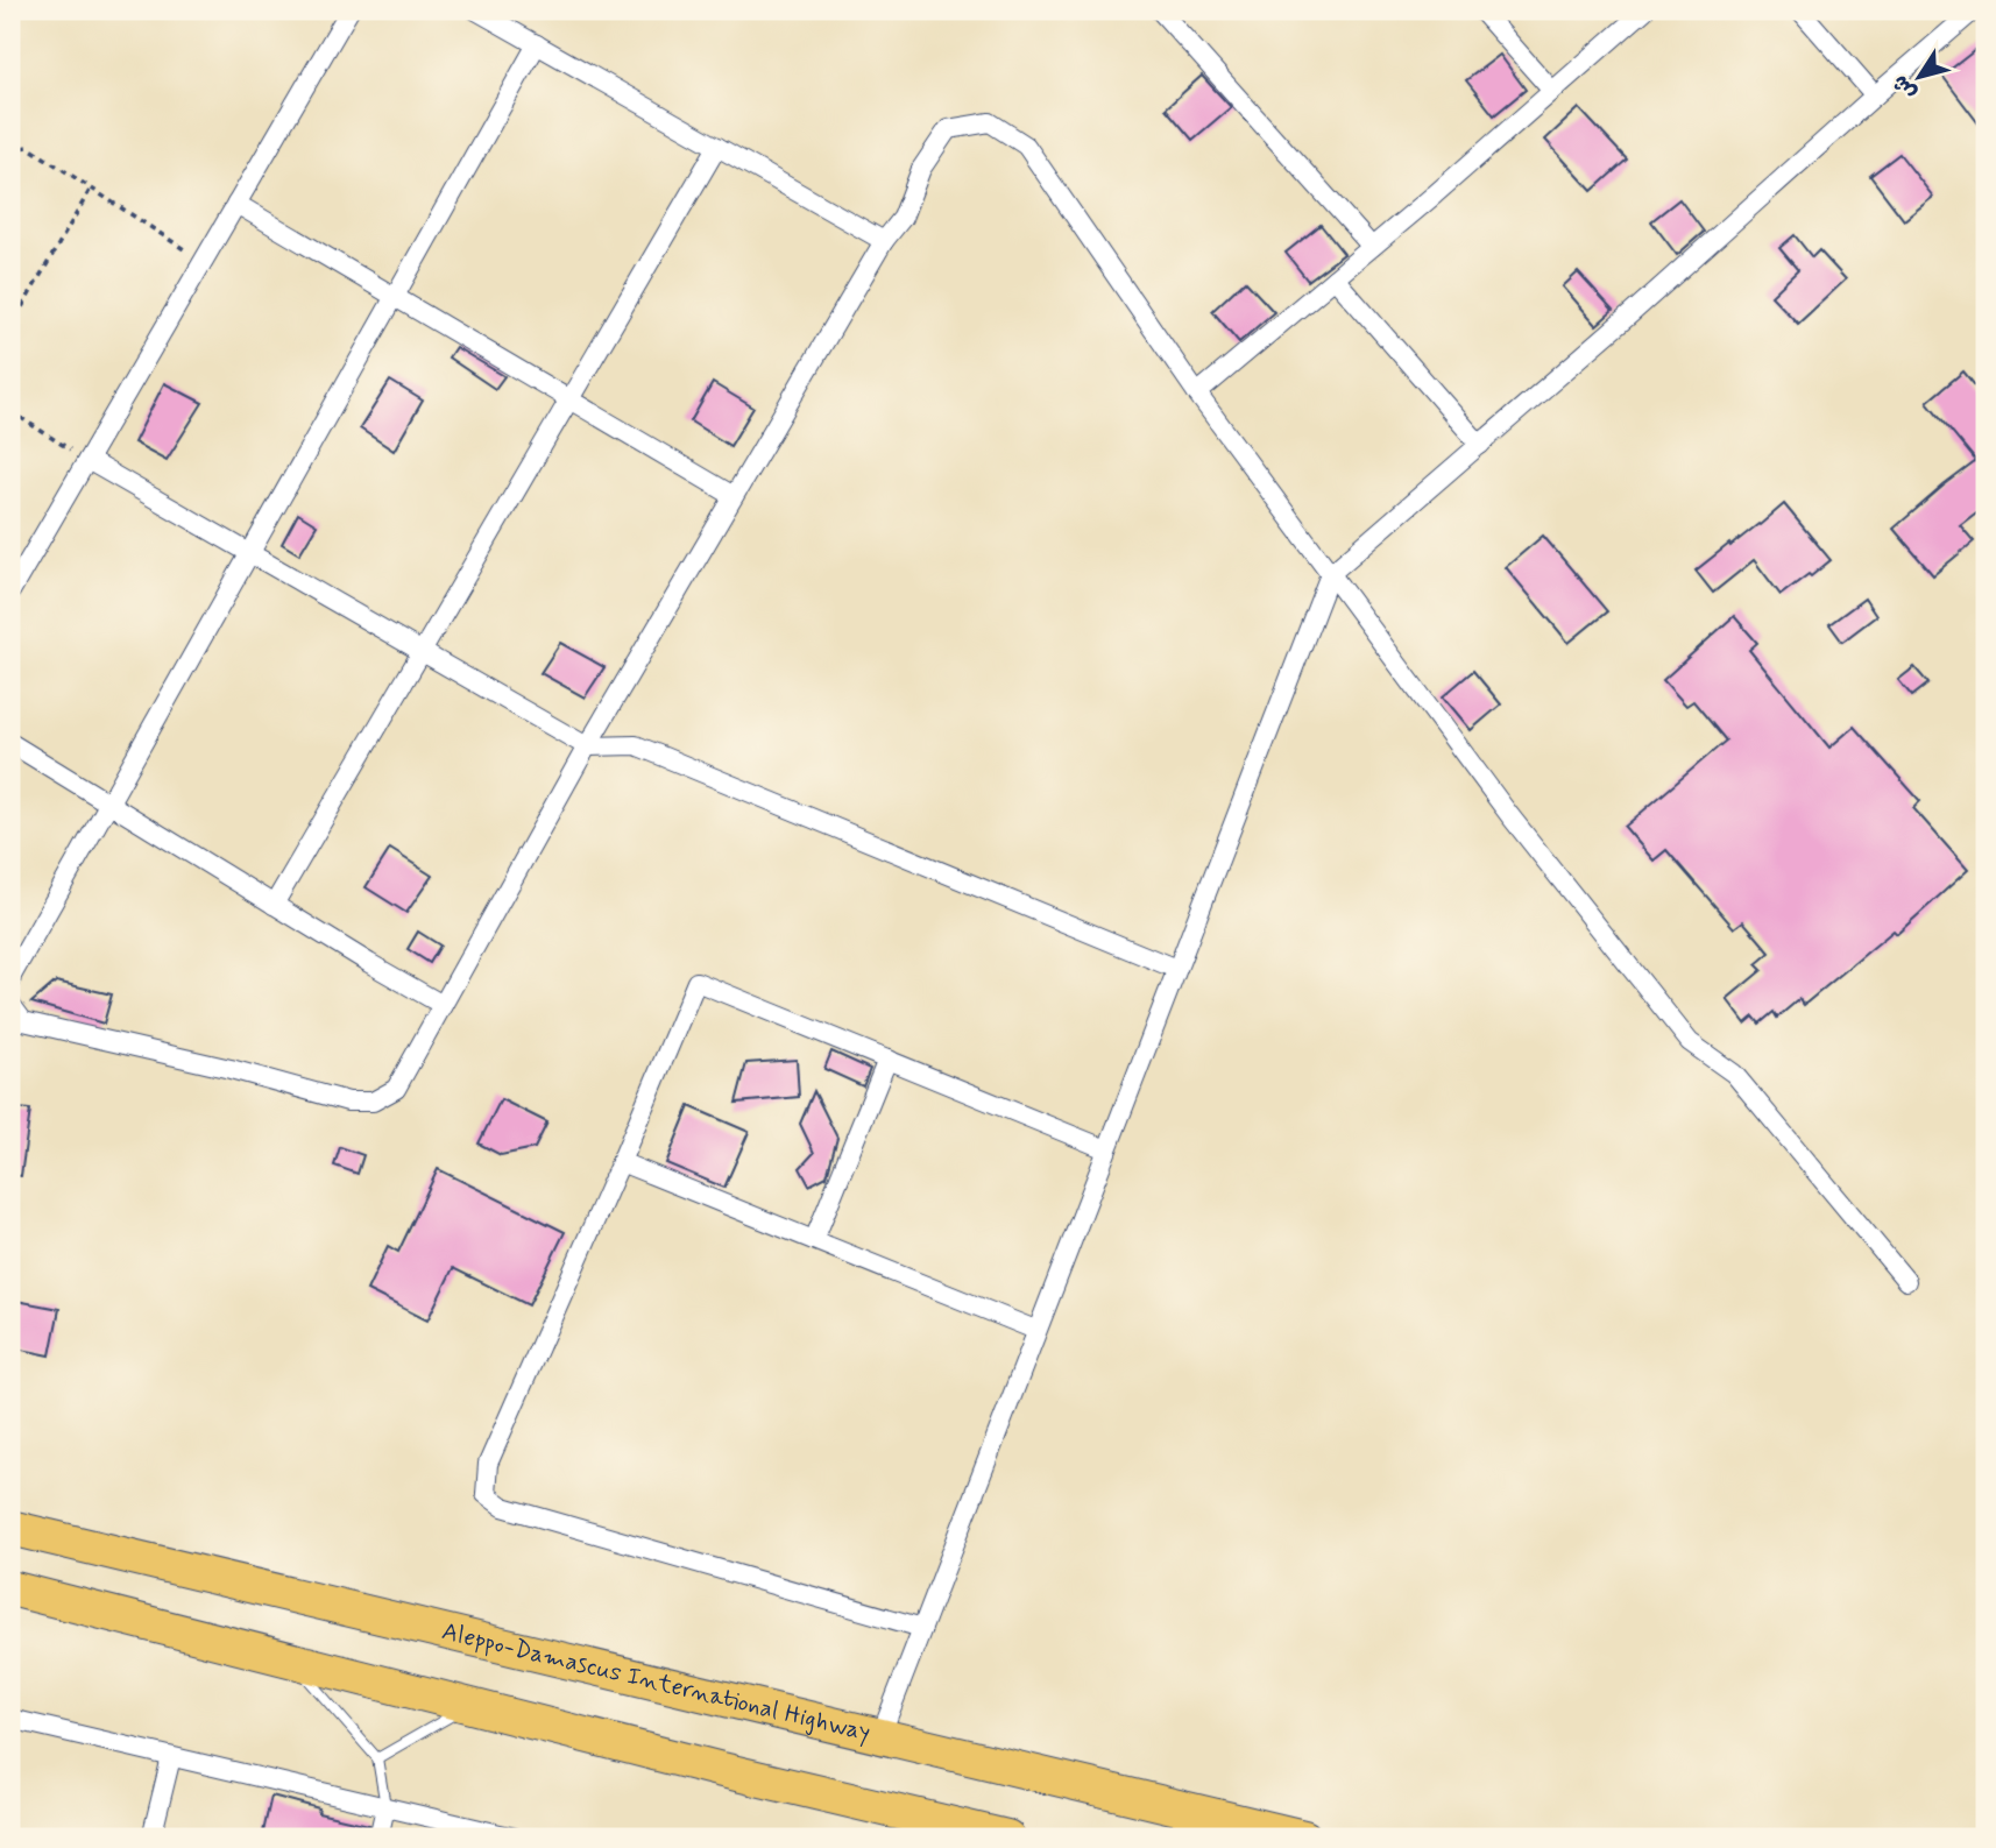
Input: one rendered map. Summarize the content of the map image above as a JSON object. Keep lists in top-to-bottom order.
{
  "streets": {
    "highway": ["Aleppo-Damascus International Highway"]
  },
  "north": "bottom left"
}
